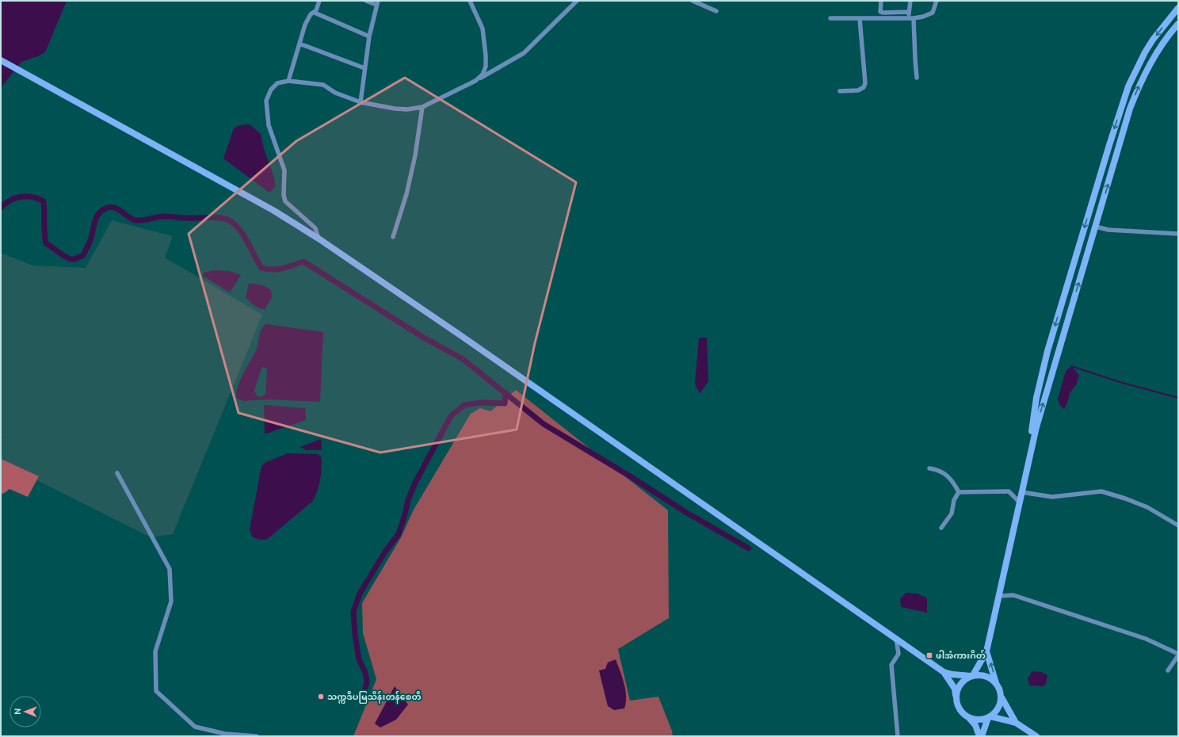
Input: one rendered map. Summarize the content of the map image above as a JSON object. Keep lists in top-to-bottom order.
{
  "places": {
    "transit": ["ဖါအံကားဂိတ်"],
    "other": ["သက္ကဒီပမြသိန်းတန်စေတီ"]
  },
  "north": "left"
}
